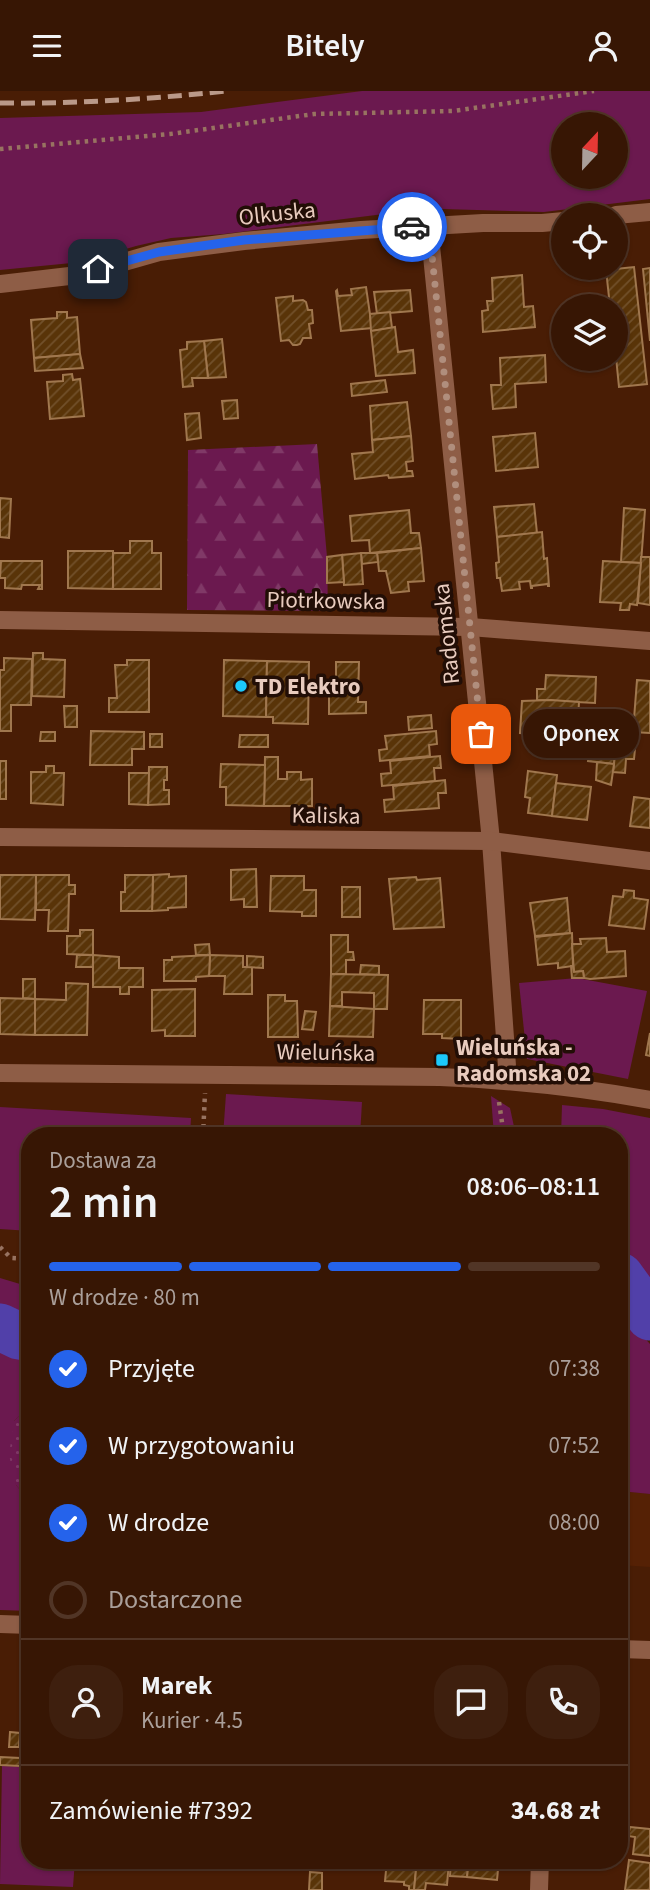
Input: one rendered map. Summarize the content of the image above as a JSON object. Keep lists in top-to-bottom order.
{
  "streets": {
    "street": [
      "Olkuska",
      "Piotrkowska",
      "Radomska",
      "Kaliska",
      "Wieluńska"
    ]
  },
  "crossings": [
    ["Olkuska", "Radomska"],
    ["Piotrkowska", "Radomska"],
    ["Radomska", "Kaliska"],
    ["Radomska", "Wieluńska"]
  ],
  "places": {
    "other": ["TD Elektro", "Oponex"],
    "transit": ["Wieluńska - Radomska 02"]
  },
  "north": "top",
  "page": {
    "header": "Bitely",
    "bubble": "Oponex",
    "heading": ["2 min", "Dostawa za", "08:06–08:11"],
    "panel": [
      "Marek",
      "Kurier · 4.5",
      "Zamówienie #7392",
      "34.68 zł"
    ],
    "bar": "W drodze · 80 m",
    "list": [
      ["Przyjęte", "07:38"],
      ["W przygotowaniu", "07:52"],
      ["W drodze", "08:00"],
      "Dostarczone"
    ]
  }
}
